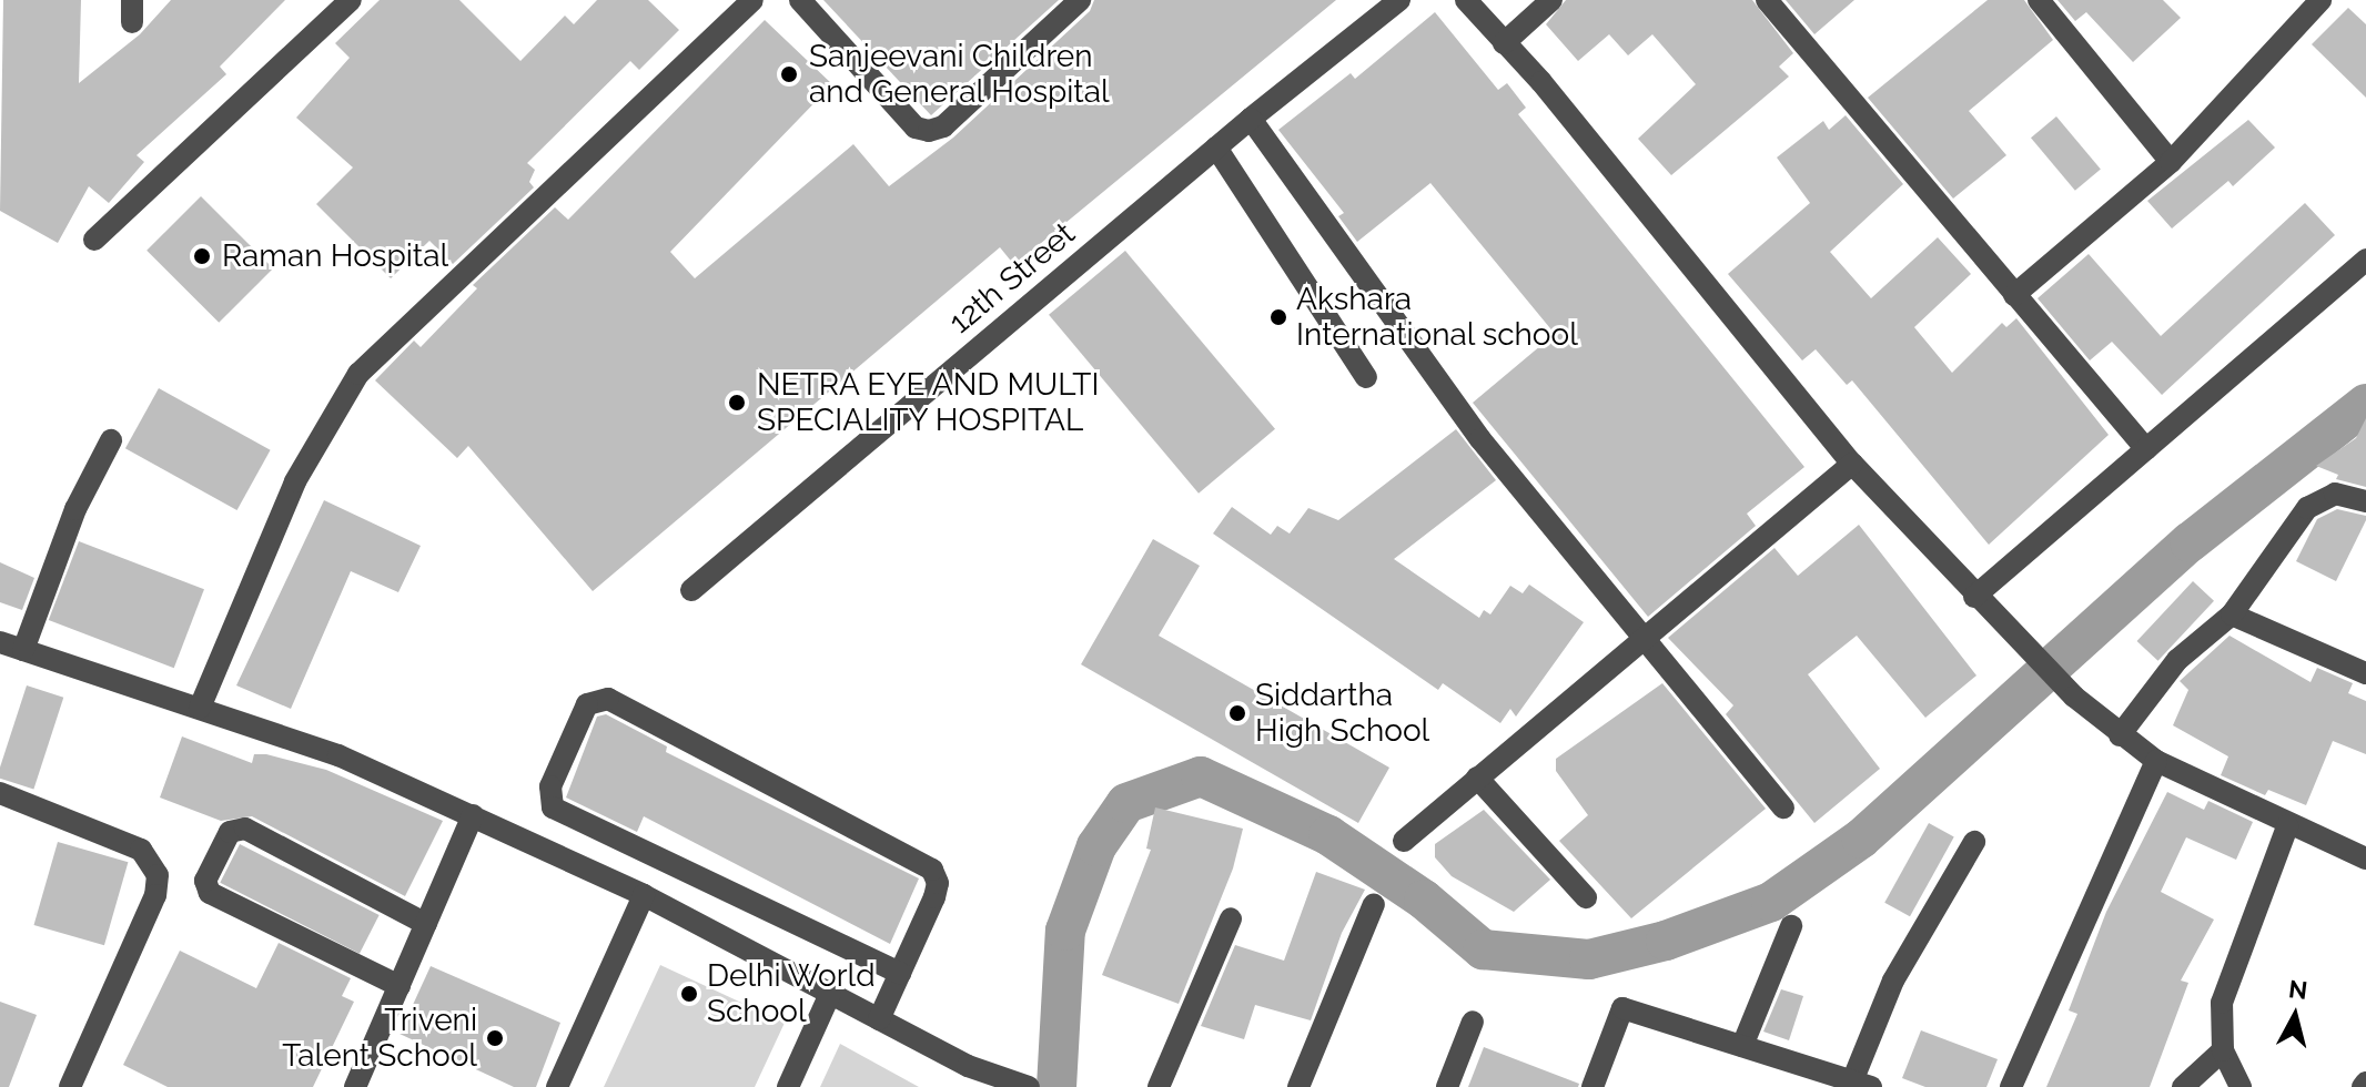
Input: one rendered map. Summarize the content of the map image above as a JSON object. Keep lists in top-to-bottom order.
{
  "streets": {
    "street": ["12th Street"]
  },
  "places": [
    "Sanjeevani Children and General Hospital",
    "Raman Hospital",
    "Akshara International school",
    "NETRA EYE AND MULTI SPECIALITY HOSPITAL",
    "Siddartha High School",
    "Delhi World School",
    "Triveni Talent School"
  ],
  "north": "top"
}
